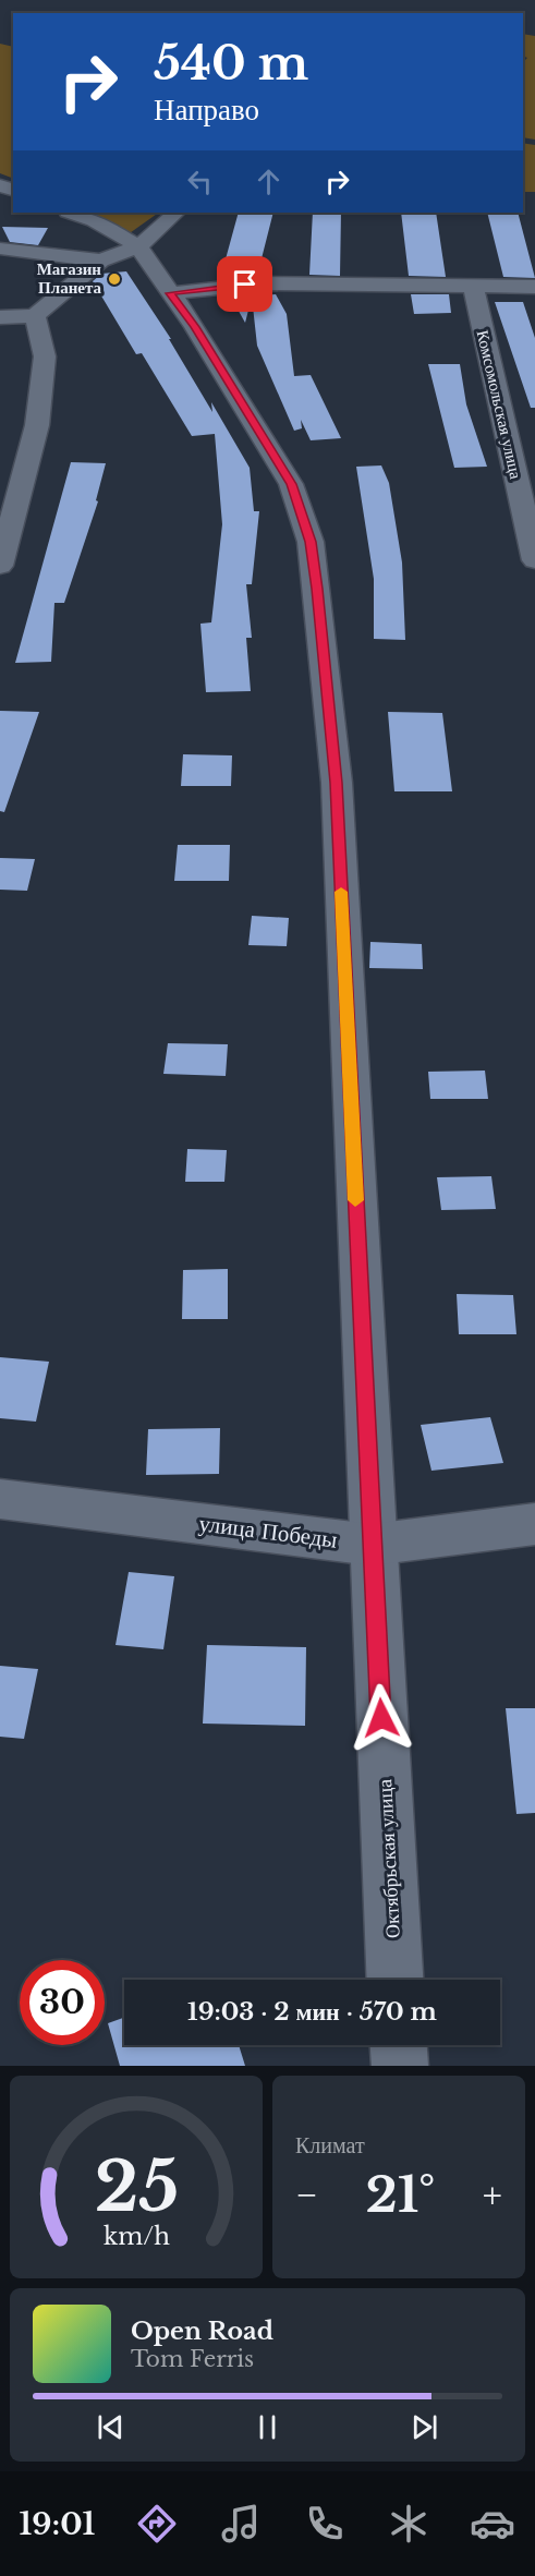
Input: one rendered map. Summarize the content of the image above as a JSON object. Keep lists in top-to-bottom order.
{
  "streets": {
    "street": ["Комсомольская улица", "улица Победы", "Октябрьская улица"]
  },
  "crossings": [
    ["улица Победы", "Октябрьская улица"]
  ],
  "places": ["Магазин Планета"],
  "page": {
    "turn": ["540 m", "Направо"],
    "limit": "30",
    "trip": "19:03 · 2 мин · 570 m",
    "tile": "Климат",
    "heat": ["−", "21°", "+"],
    "song": ["Open Road", "Tom Ferris"],
    "tabs": "19:01",
    "gauge": ["25", "km/h"]
  }
}
